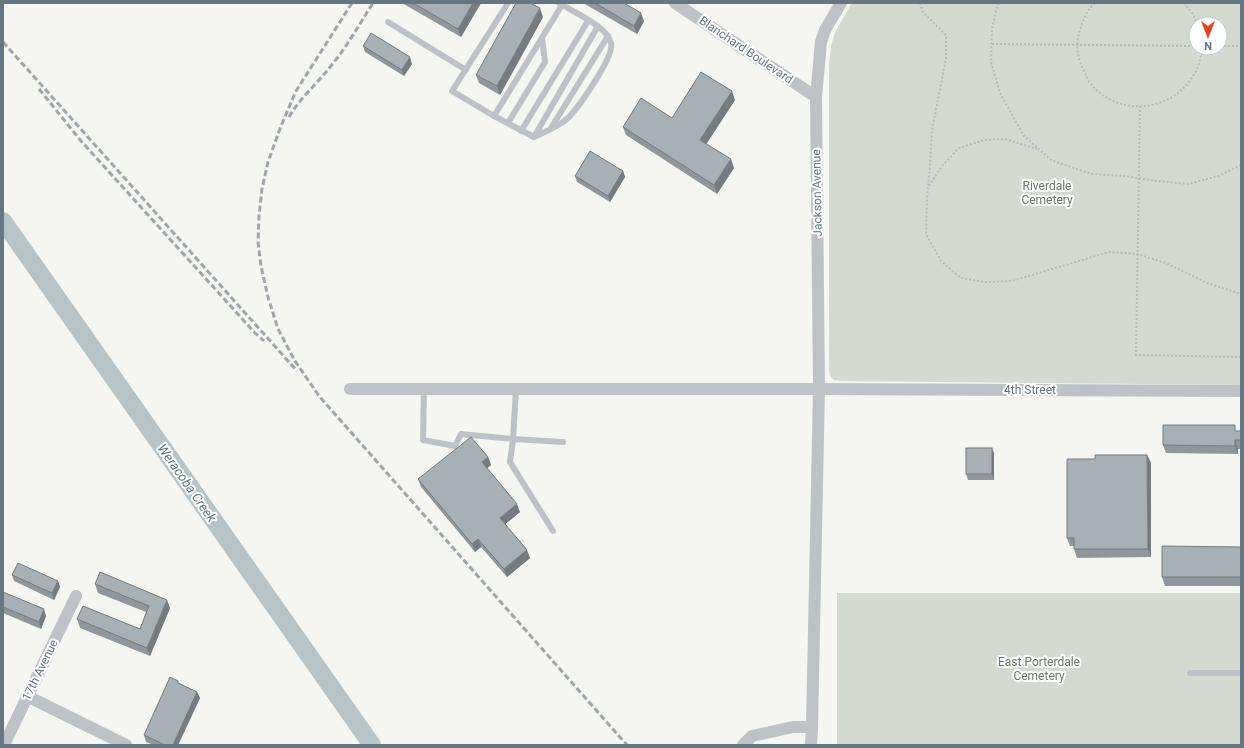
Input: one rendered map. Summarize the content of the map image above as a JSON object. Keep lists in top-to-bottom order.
{
  "streets": {
    "street": [
      "Blanchard Boulevard",
      "Jackson Avenue",
      "4th Street",
      "17th Avenue"
    ]
  },
  "crossings": [
    ["Blanchard Boulevard", "Jackson Avenue"],
    ["Jackson Avenue", "4th Street"]
  ],
  "water": ["Weracoba Creek"],
  "parks": ["Riverdale Cemetery", "East Porterdale Cemetery"],
  "north": "bottom"
}
